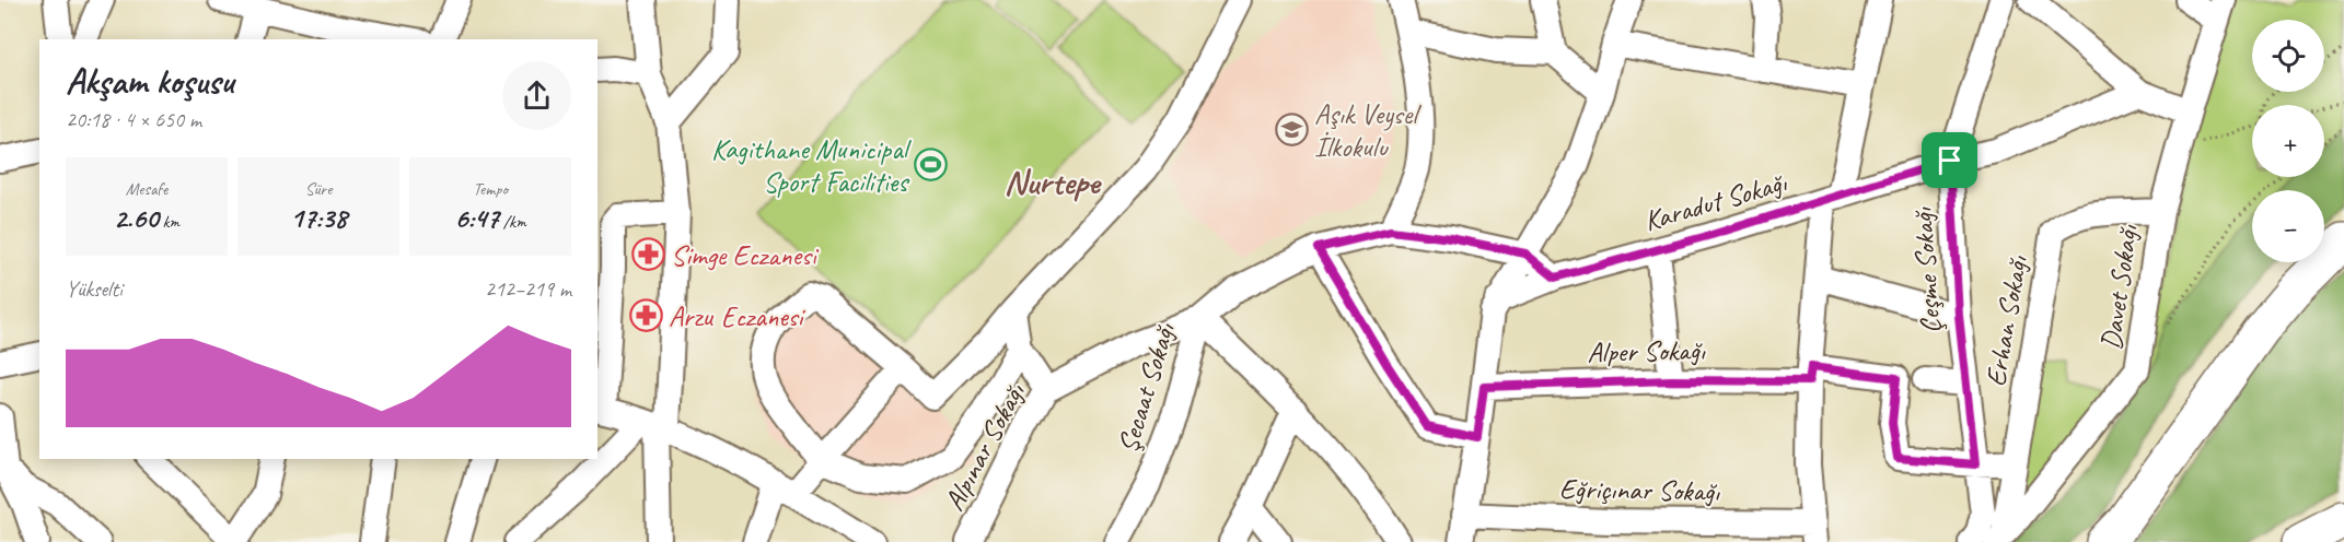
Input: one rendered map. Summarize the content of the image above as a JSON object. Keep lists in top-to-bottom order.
{
  "streets": {
    "street": [
      "Karadut Sokağı",
      "Çeşme Sokağı",
      "Davet Sokağı",
      "Erhan Sokağı",
      "Alper Sokağı",
      "Şecaat Sokağı",
      "Alpınar Sokağı",
      "Eğriçınar Sokağı"
    ]
  },
  "crossings": [
    ["Karadut Sokağı", "Çeşme Sokağı"],
    ["Çeşme Sokağı", "Alper Sokağı"],
    ["Davet Sokağı", "Erhan Sokağı"],
    ["Şecaat Sokağı", "Alpınar Sokağı"]
  ],
  "districts": ["Nurtepe"],
  "places": {
    "school or university": ["Aşık Veysel İlkokulu"],
    "sports": ["Kagithane Municipal Sport Facilities"],
    "pharmacy": ["Simge Eczanesi", "Arzu Eczanesi"]
  },
  "page": {
    "map_buttons": ["+", "−"],
    "heading": ["Akşam koşusu", "20:18 · 4 × 650 m"],
    "stats": [
      ["Mesafe", "2.60 km"],
      ["Süre", "17:38"],
      ["Tempo", "6:47 /km"]
    ],
    "chart": ["Yükselti", "212–219 m"]
  }
}
